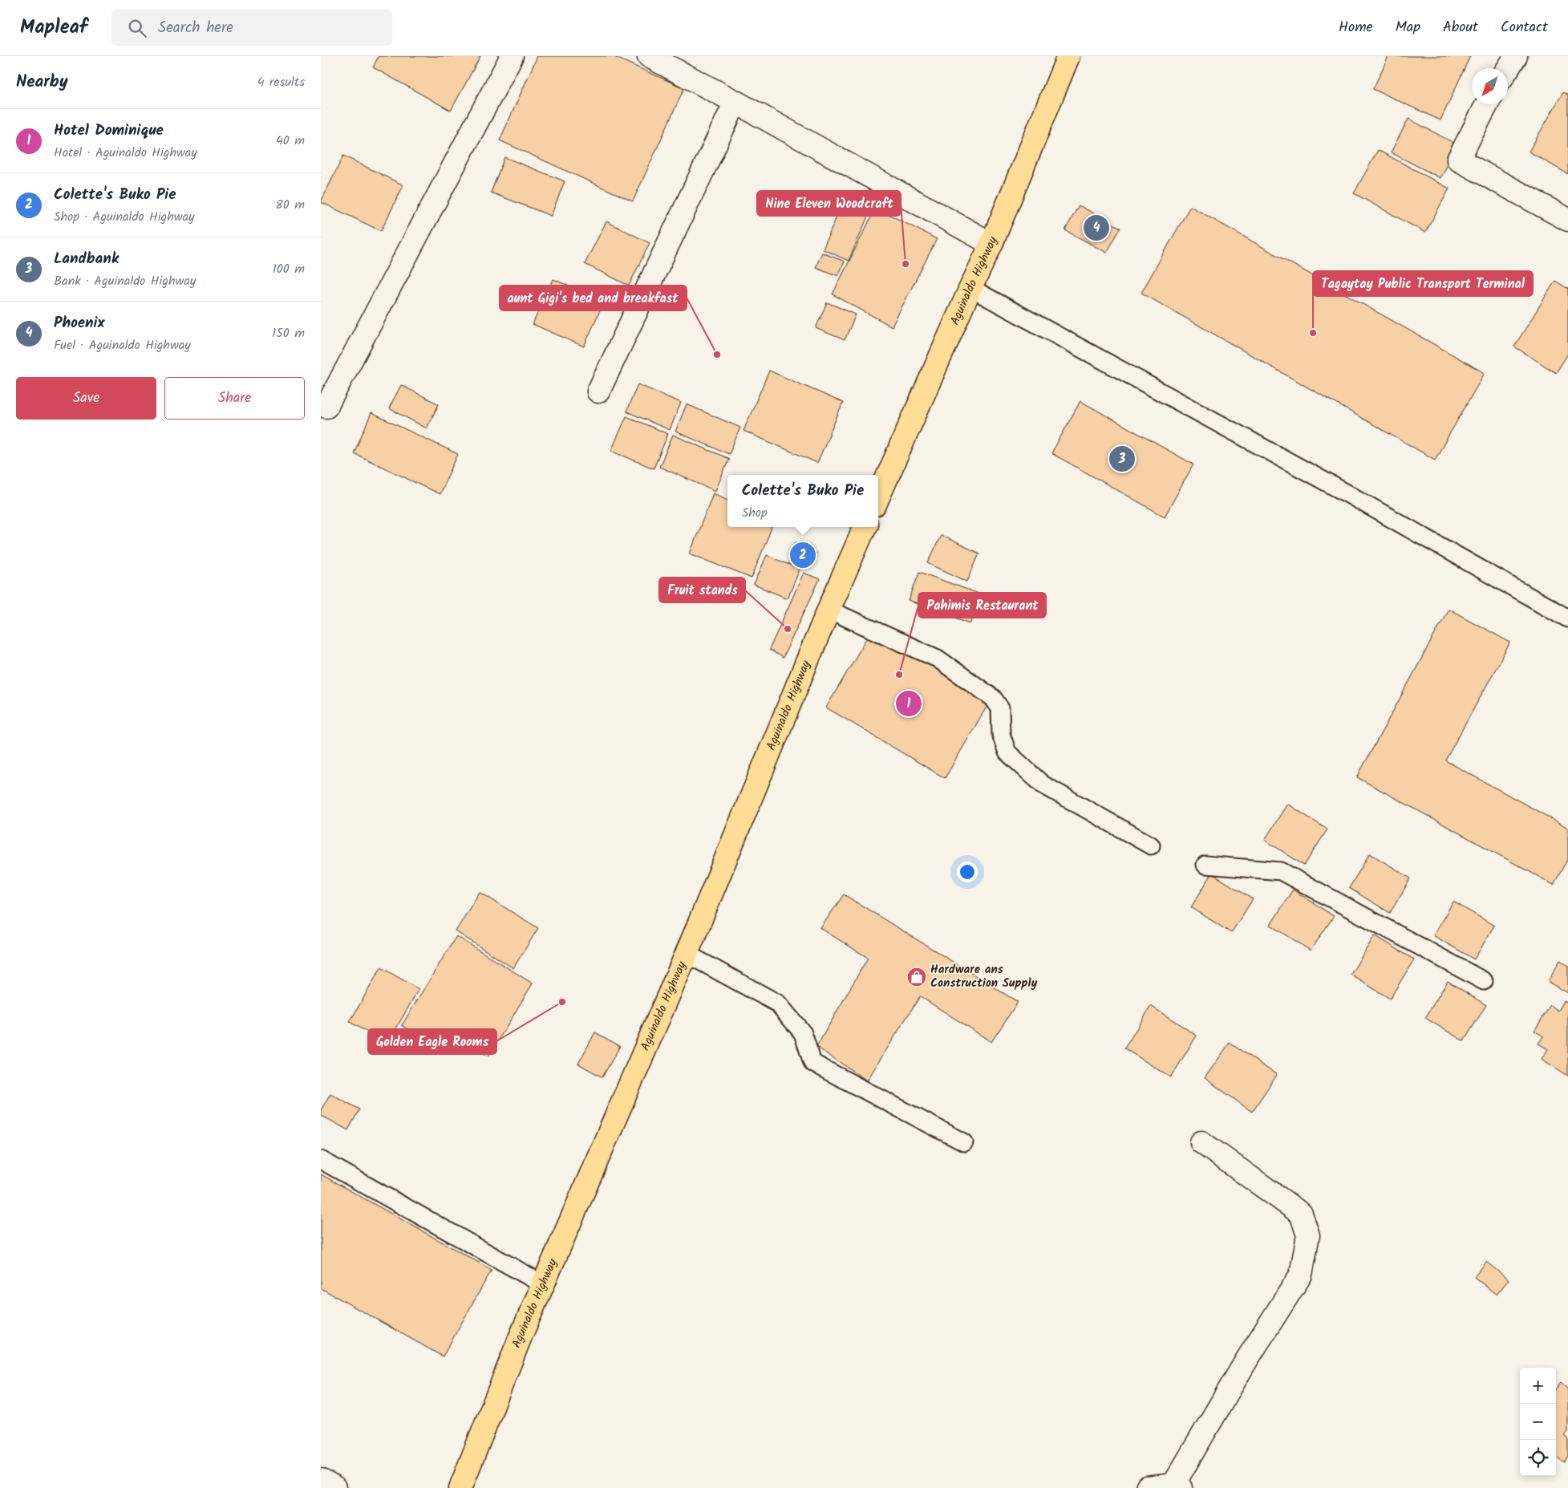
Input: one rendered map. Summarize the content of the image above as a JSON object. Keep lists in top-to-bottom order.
{
  "streets": {
    "main road": ["Aguinaldo Highway"]
  },
  "places": {
    "other": [
      "Nine Eleven Woodcraft",
      "Tagaytay Public Transport Terminal",
      "aunt Gigi's bed and breakfast",
      "Fruit stands",
      "Pahimis Restaurant",
      "Golden Eagle Rooms"
    ],
    "shop": ["Hardware ans Construction Supply"]
  },
  "north": "bottom left",
  "page": {
    "header": "Mapleaf",
    "search": "Search here",
    "nav": [
      "Home",
      "Map",
      "About",
      "Contact"
    ],
    "heading": ["Nearby", "4 results"],
    "list": [
      {
        "mark": "1",
        "name": "Hotel Dominique",
        "note": "Hotel · Aguinaldo Highway",
        "value": "40 m"
      },
      {
        "mark": "2",
        "name": "Colette's Buko Pie",
        "note": "Shop · Aguinaldo Highway",
        "value": "80 m"
      },
      {
        "mark": "3",
        "name": "Landbank",
        "note": "Bank · Aguinaldo Highway",
        "value": "100 m"
      },
      {
        "mark": "4",
        "name": "Phoenix",
        "note": "Fuel · Aguinaldo Highway",
        "value": "150 m"
      }
    ],
    "pins": [
      "4",
      "3",
      "2",
      "1"
    ],
    "buttons": ["Save", "Share"],
    "popup": ["Colette's Buko Pie", "Shop"],
    "map_buttons": ["+", "−"]
  }
}
